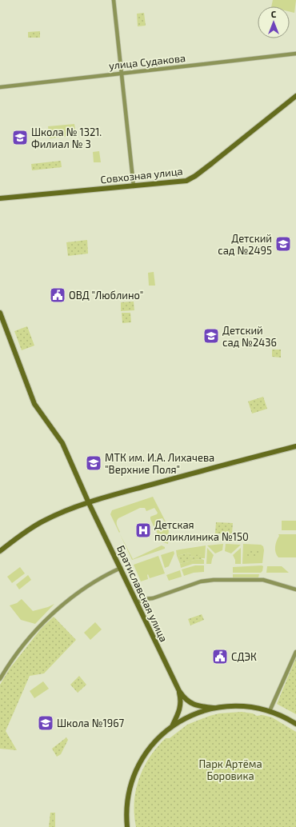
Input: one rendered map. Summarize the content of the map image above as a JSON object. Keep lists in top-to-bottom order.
{
  "streets": {
    "main road": ["Совхозная улица", "Братиславская улица"],
    "street": ["улица Судакова"]
  },
  "parks": ["Парк Артёма Боровика"],
  "places": {
    "school or university": [
      "Школа № 1321. Филиал № 3",
      "Детский сад №2495",
      "Детский сад №2436",
      "МТК им. И.А. Лихачева \"Верхние Поля\"",
      "Школа №1967"
    ],
    "public building": ["ОВД \"Люблино\"", "СДЭК"],
    "hospital": ["Детская поликлиника №150"]
  },
  "north": "top"
}
